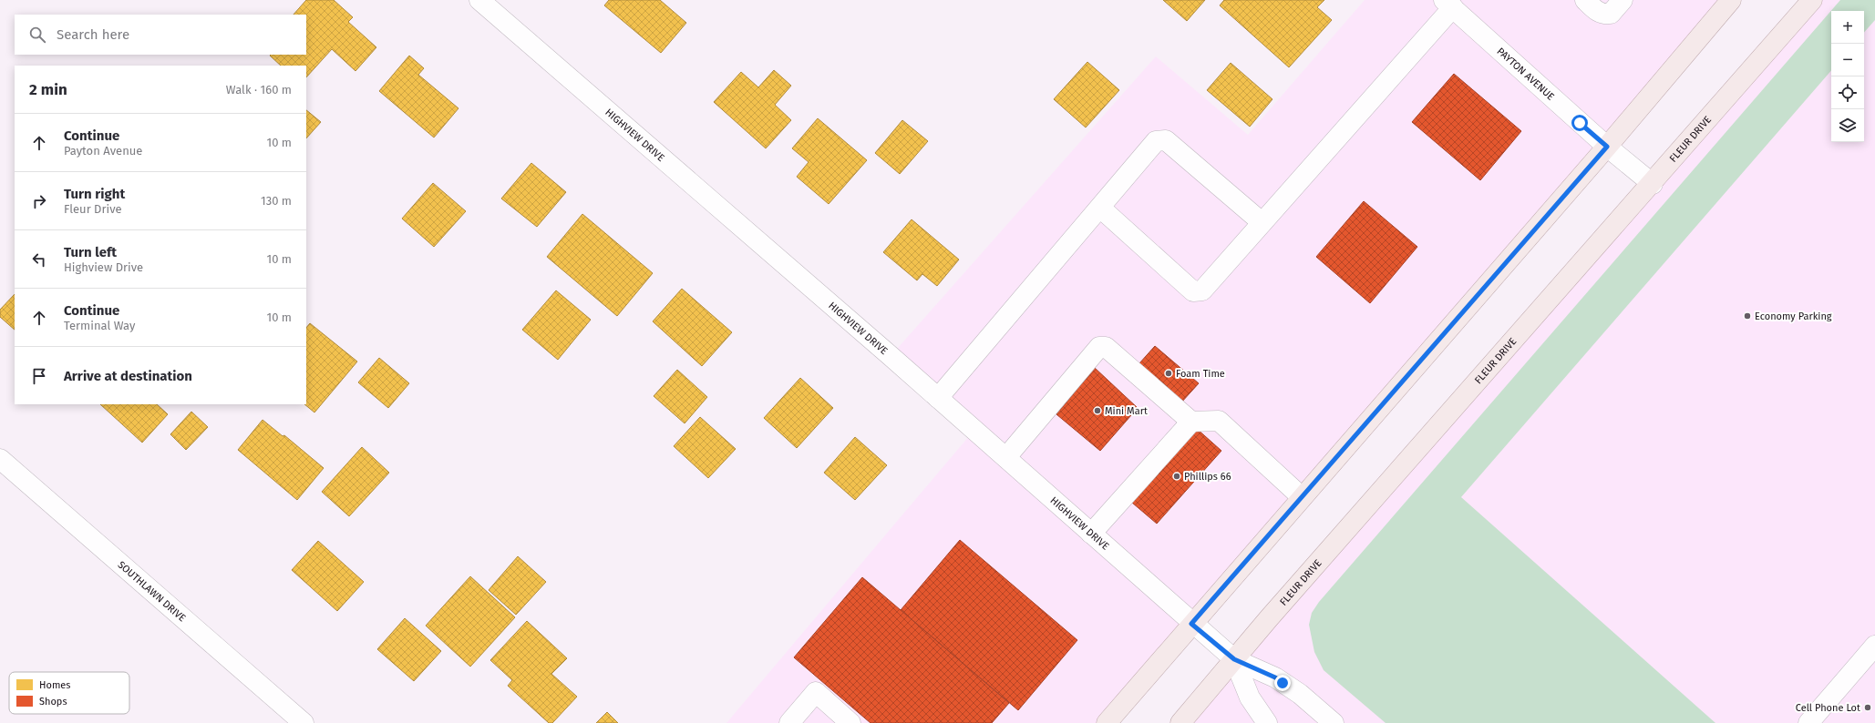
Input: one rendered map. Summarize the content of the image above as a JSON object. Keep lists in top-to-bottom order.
{
  "streets": {
    "main road": ["FLEUR DRIVE"],
    "street": ["PAYTON AVENUE", "HIGHVIEW DRIVE", "SOUTHLAWN DRIVE"]
  },
  "crossings": [
    ["PAYTON AVENUE", "FLEUR DRIVE"],
    ["HIGHVIEW DRIVE", "FLEUR DRIVE"]
  ],
  "places": [
    "Economy Parking",
    "Foam Time",
    "Mini Mart",
    "Phillips 66",
    "Cell Phone Lot"
  ],
  "legend": ["Homes", "Shops"],
  "page": {
    "map_buttons": ["+", "−"],
    "search": "Search here",
    "heading": ["2 min", "Walk · 160 m"],
    "list": [
      ["Continue", "Payton Avenue", "10 m"],
      ["Turn right", "Fleur Drive", "130 m"],
      ["Turn left", "Highview Drive", "10 m"],
      ["Continue", "Terminal Way", "10 m"],
      "Arrive at destination"
    ]
  }
}
